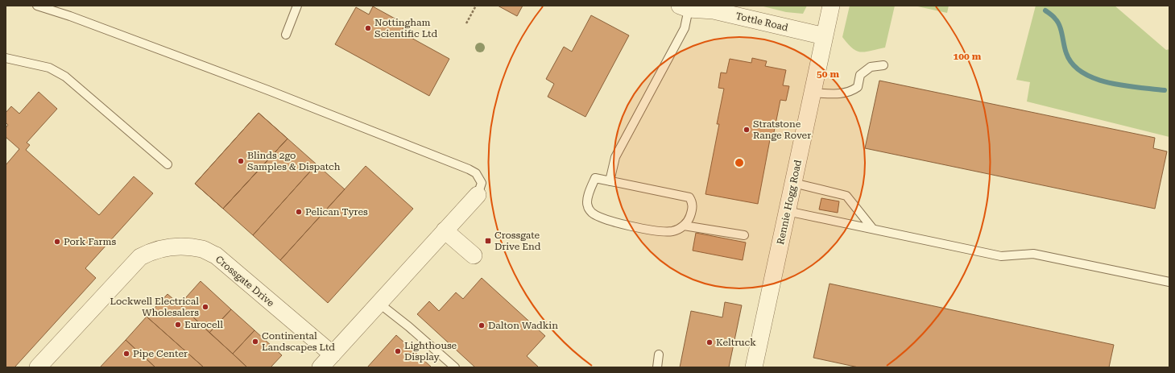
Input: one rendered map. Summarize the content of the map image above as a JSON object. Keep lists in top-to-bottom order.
{
  "streets": {
    "street": ["Tottle Road", "Rennie Hogg Road", "Crossgate Drive"]
  },
  "crossings": [
    ["Tottle Road", "Rennie Hogg Road"]
  ],
  "places": {
    "other": [
      "Nottingham Scientific Ltd",
      "Stratstone Range Rover",
      "Blinds 2go Samples & Dispatch",
      "Pelican Tyres",
      "Pork Farms",
      "Lockwell Electrical Wholesalers",
      "Eurocell",
      "Dalton Wadkin",
      "Continental Landscapes Ltd",
      "Keltruck",
      "Lighthouse Display",
      "Pipe Center"
    ],
    "transit": ["Crossgate Drive End"]
  },
  "rings": ["100 m", "50 m"]
}
